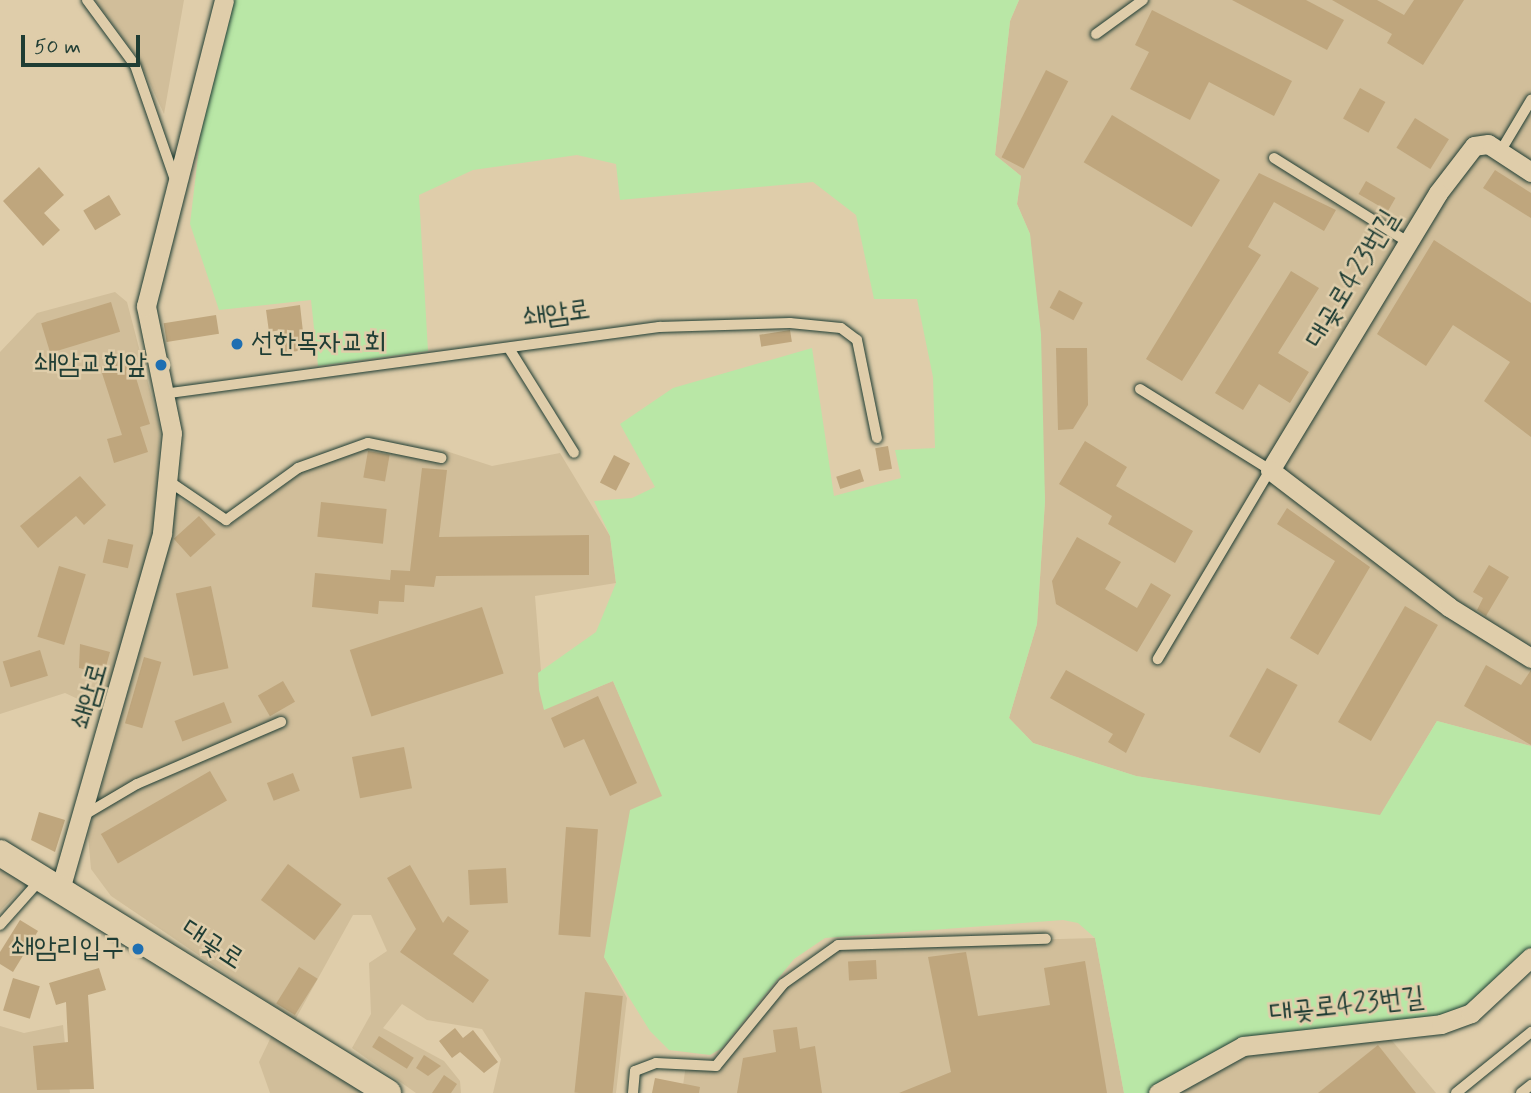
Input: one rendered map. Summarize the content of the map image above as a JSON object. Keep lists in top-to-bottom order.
{
  "streets": {
    "street": ["대곶로423번길", "쇄암로", "대곶로"]
  },
  "crossings": [
    ["쇄암로", "대곶로"]
  ],
  "places": ["선한목자교회", "쇄암교회앞", "쇄암리입구"],
  "scale_bar": "50 m"
}
